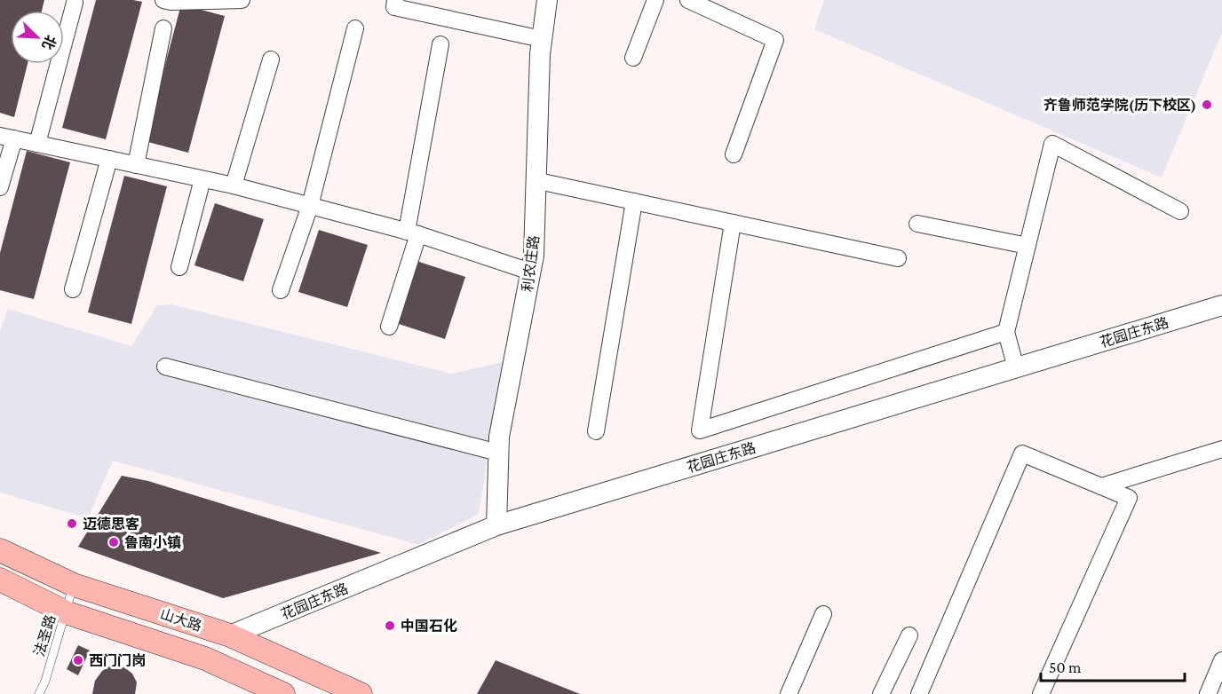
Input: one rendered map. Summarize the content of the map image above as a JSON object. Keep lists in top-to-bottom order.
{
  "streets": {
    "main road": ["山大路"],
    "street": ["利农庄路", "花园庄东路"],
    "lane": ["法圣路"]
  },
  "crossings": [
    ["利农庄路", "花园庄东路"],
    ["花园庄东路", "山大路"],
    ["山大路", "法圣路"]
  ],
  "places": [
    "齐鲁师范学院(历下校区)",
    "迈德思客",
    "鲁南小镇",
    "中国石化",
    "西门门岗"
  ],
  "scale_bar": "50 m",
  "north": "bottom right"
}
